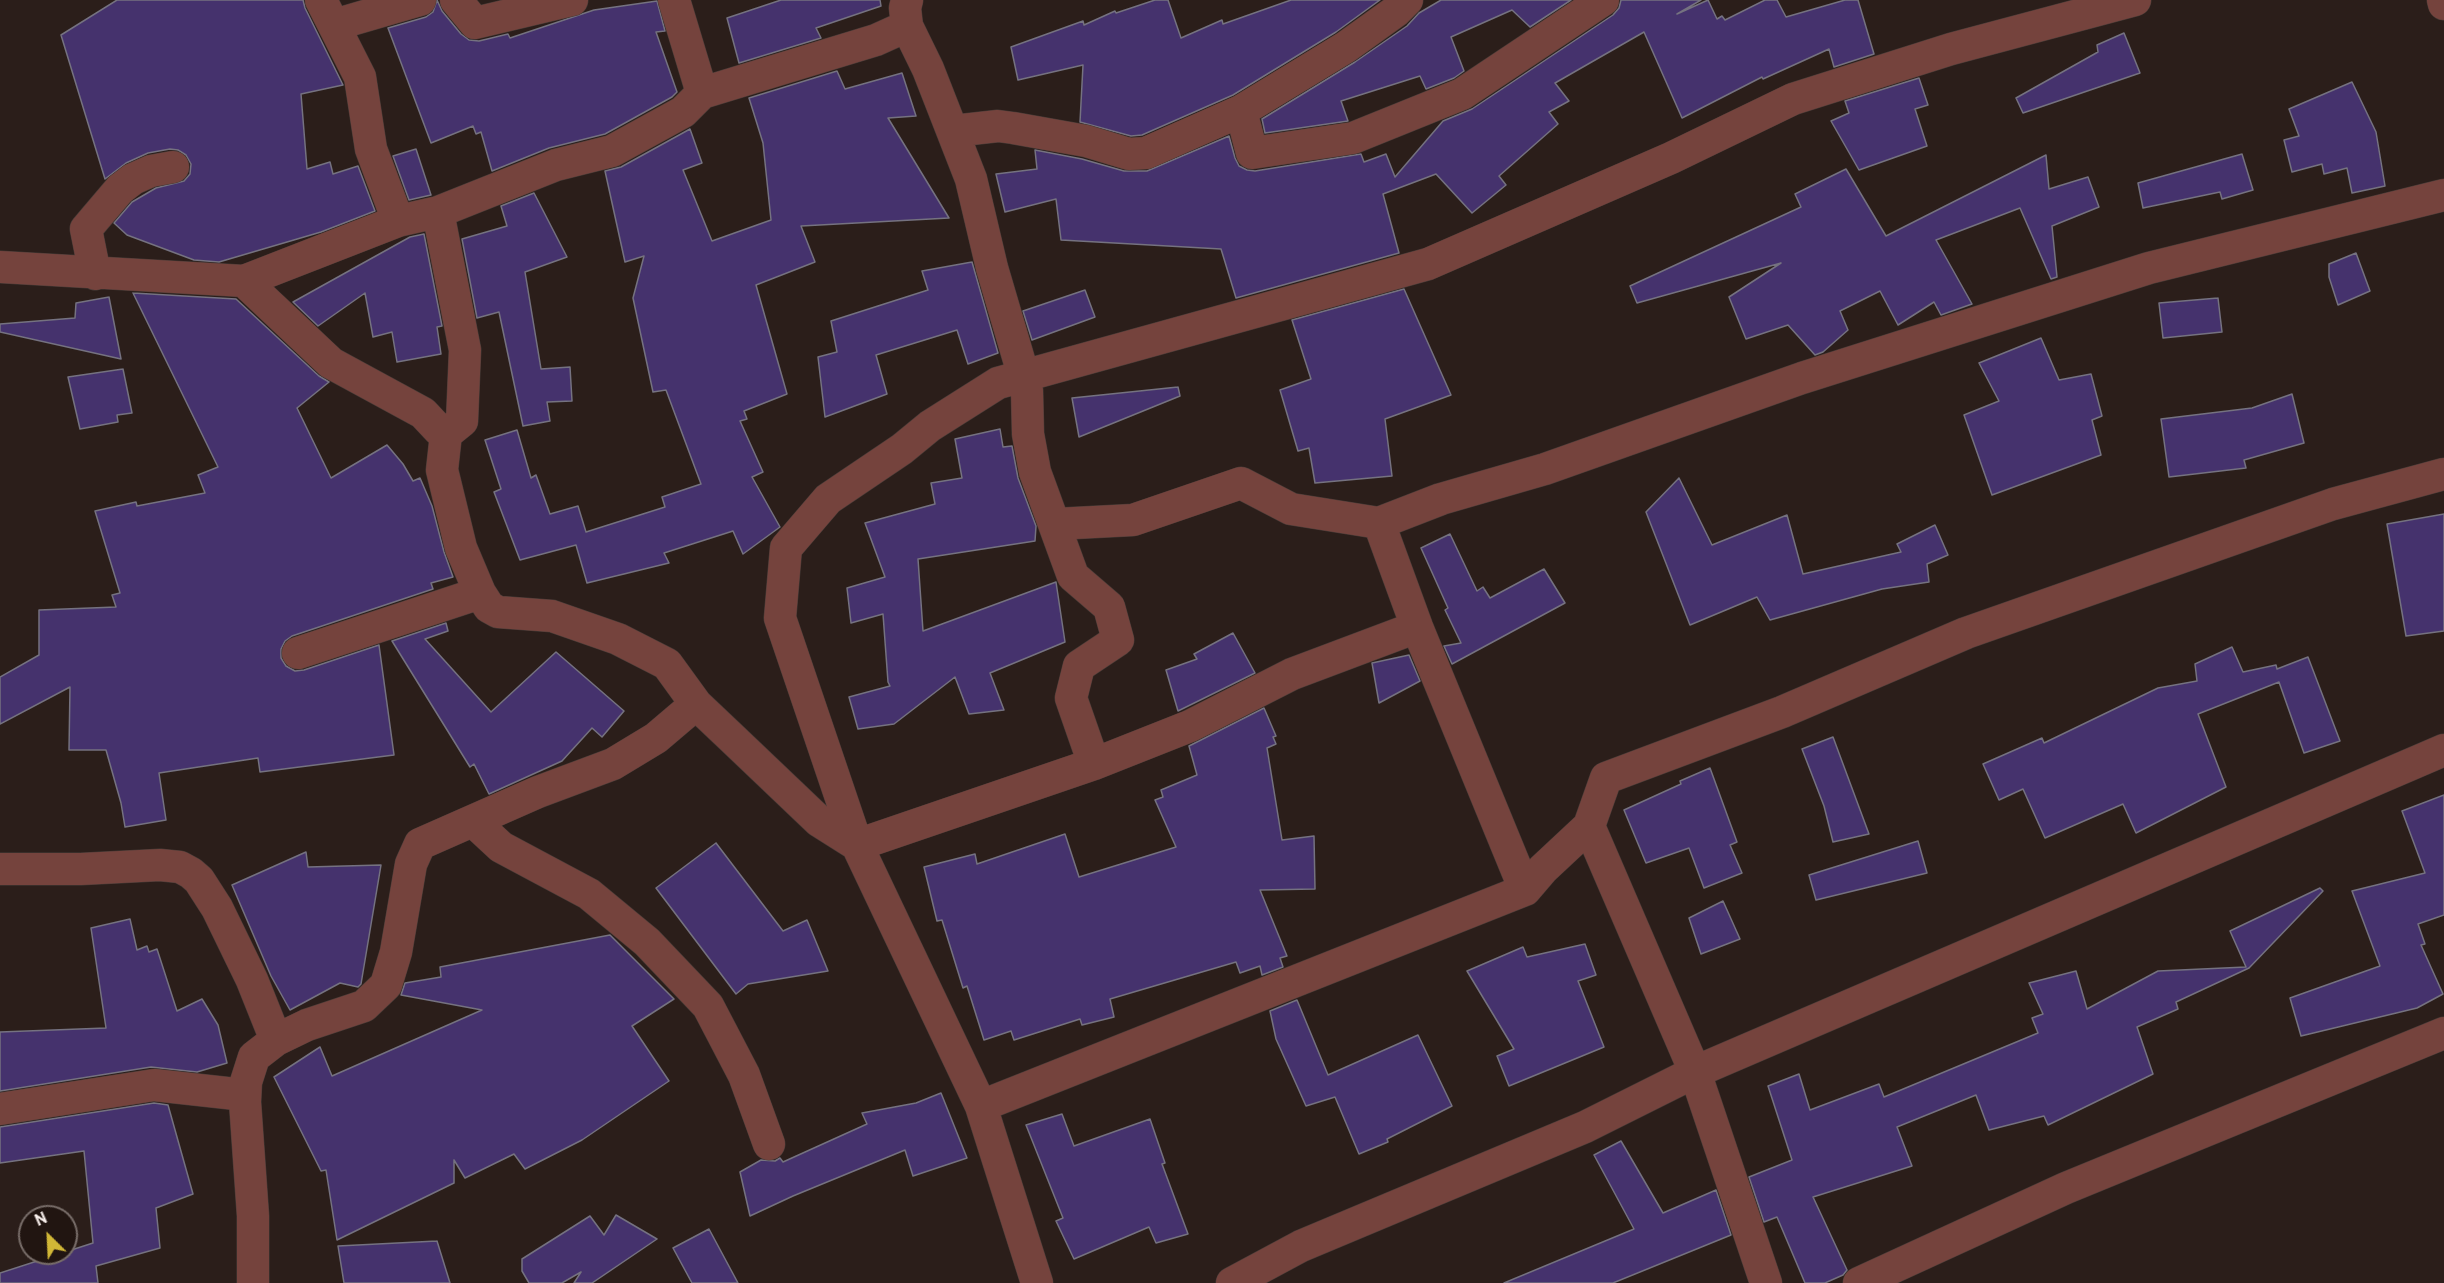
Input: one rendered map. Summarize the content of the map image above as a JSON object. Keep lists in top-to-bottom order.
{
  "north": "top left"
}
